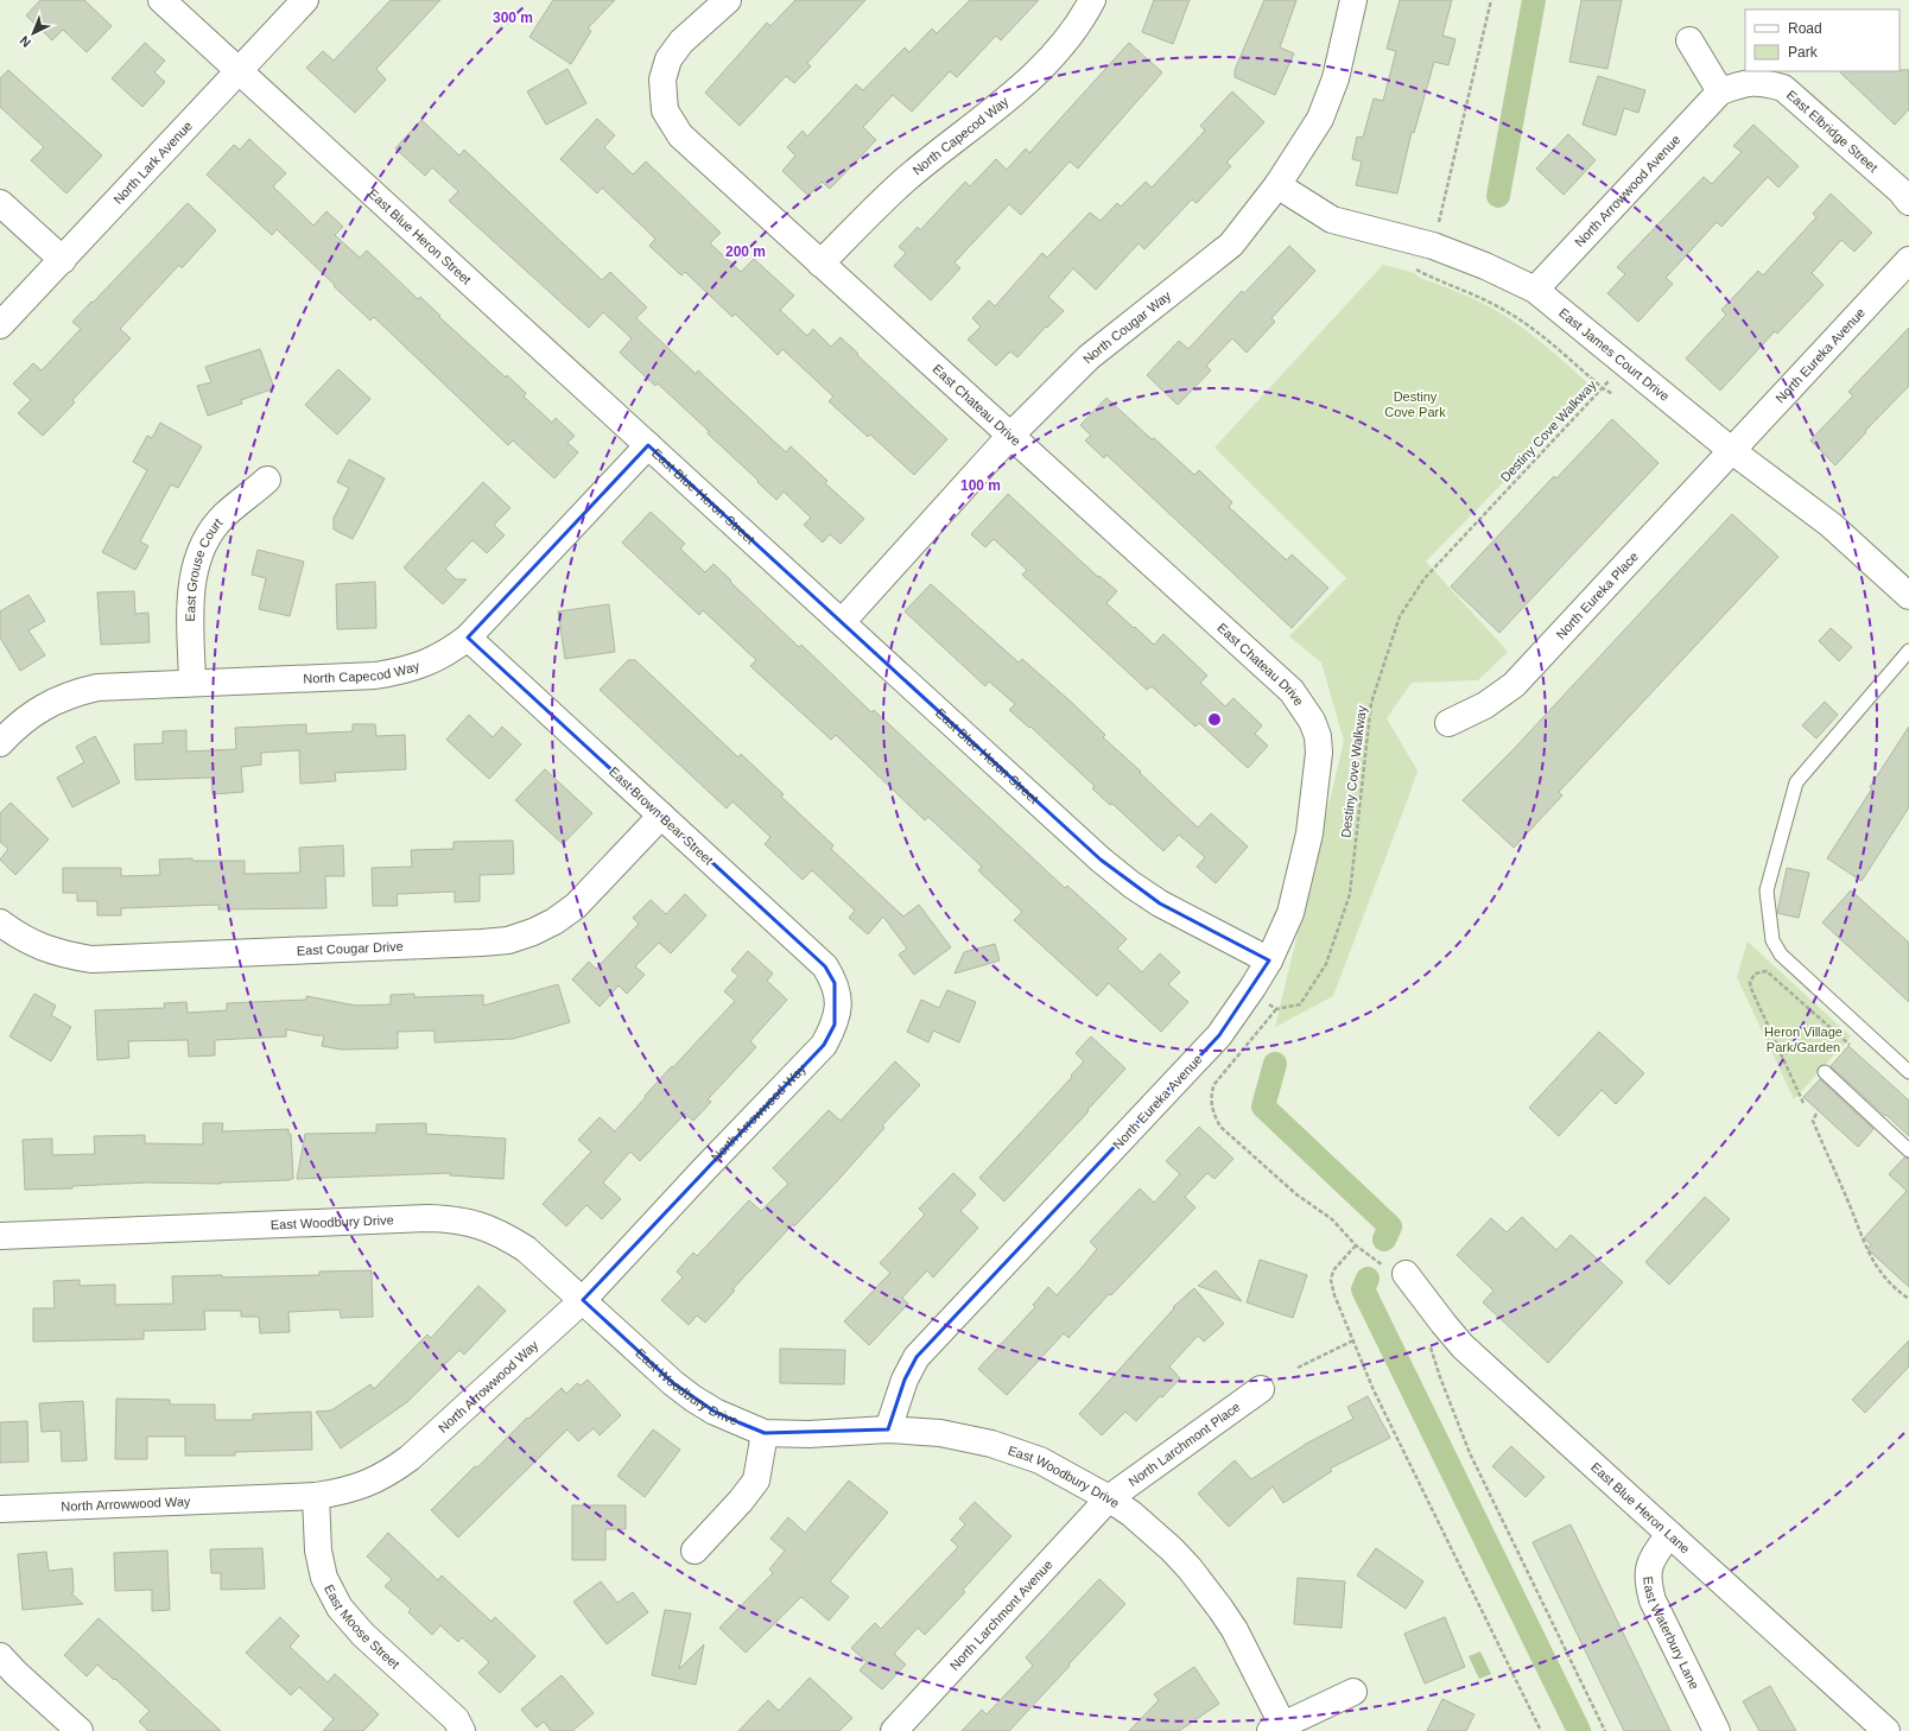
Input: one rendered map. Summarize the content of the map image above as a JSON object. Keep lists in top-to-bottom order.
{
  "streets": {
    "street": [
      "East Elbridge Street",
      "North Capecod Way",
      "North Lark Avenue",
      "North Arrowwood Avenue",
      "East Blue Heron Street",
      "North Cougar Way",
      "East James Court Drive",
      "North Eureka Avenue",
      "East Chateau Drive",
      "East Grouse Court",
      "North Eureka Place",
      "East Brown Bear Street",
      "East Cougar Drive",
      "North Arrowwood Way",
      "East Woodbury Drive",
      "North Larchmont Place",
      "East Blue Heron Lane",
      "North Larchmont Avenue",
      "East Moose Street",
      "East Waterbury Lane"
    ],
    "path": ["Destiny Cove Walkway"]
  },
  "crossings": [
    ["East Elbridge Street", "North Arrowwood Avenue"],
    ["North Capecod Way", "East Blue Heron Street"],
    ["North Capecod Way", "East Chateau Drive"],
    ["North Capecod Way", "East Grouse Court"],
    ["North Capecod Way", "East Brown Bear Street"],
    ["North Lark Avenue", "East Blue Heron Street"],
    ["North Arrowwood Avenue", "East James Court Drive"],
    ["East Blue Heron Street", "North Cougar Way"],
    ["East Blue Heron Street", "North Eureka Avenue"],
    ["North Cougar Way", "East James Court Drive"],
    ["North Cougar Way", "East Chateau Drive"],
    ["East James Court Drive", "North Eureka Avenue"],
    ["East James Court Drive", "North Eureka Place"],
    ["North Eureka Avenue", "East Chateau Drive"],
    ["North Eureka Avenue", "North Eureka Place"],
    ["North Eureka Avenue", "East Woodbury Drive"],
    ["East Brown Bear Street", "East Cougar Drive"],
    ["East Brown Bear Street", "North Arrowwood Way"],
    ["North Arrowwood Way", "East Woodbury Drive"],
    ["North Arrowwood Way", "East Moose Street"],
    ["East Woodbury Drive", "North Larchmont Place"],
    ["East Woodbury Drive", "North Larchmont Avenue"],
    ["North Larchmont Place", "North Larchmont Avenue"],
    ["East Blue Heron Lane", "East Waterbury Lane"]
  ],
  "parks": ["Destiny Cove Park", "Heron Village Park/Garden"],
  "legend": ["Road", "Park"],
  "north": "bottom left",
  "rings": ["300 m", "200 m", "100 m"]
}
